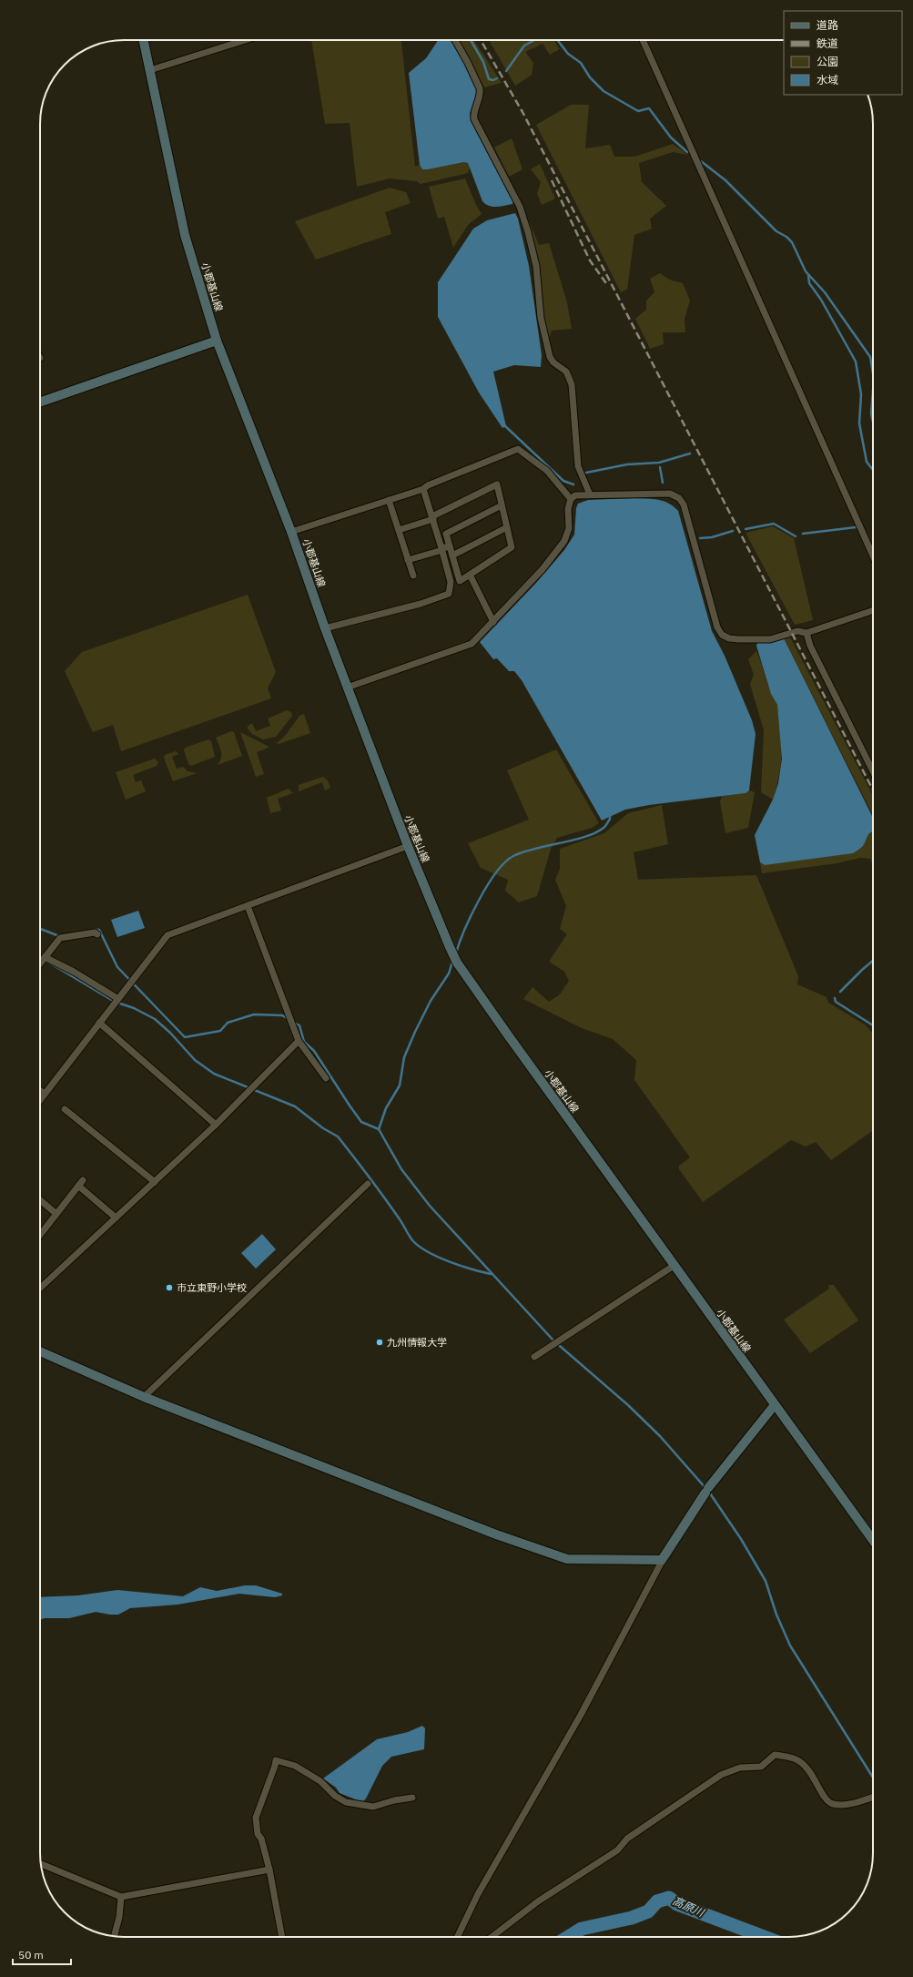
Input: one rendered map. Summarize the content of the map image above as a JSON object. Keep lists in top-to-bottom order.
{
  "streets": {
    "main road": ["小郡基山線"]
  },
  "water": ["高原川"],
  "places": ["市立東野小学校", "九州情報大学"],
  "legend": [
    "道路",
    "鉄道",
    "公園",
    "水域"
  ],
  "scale_bar": "50 m"
}
